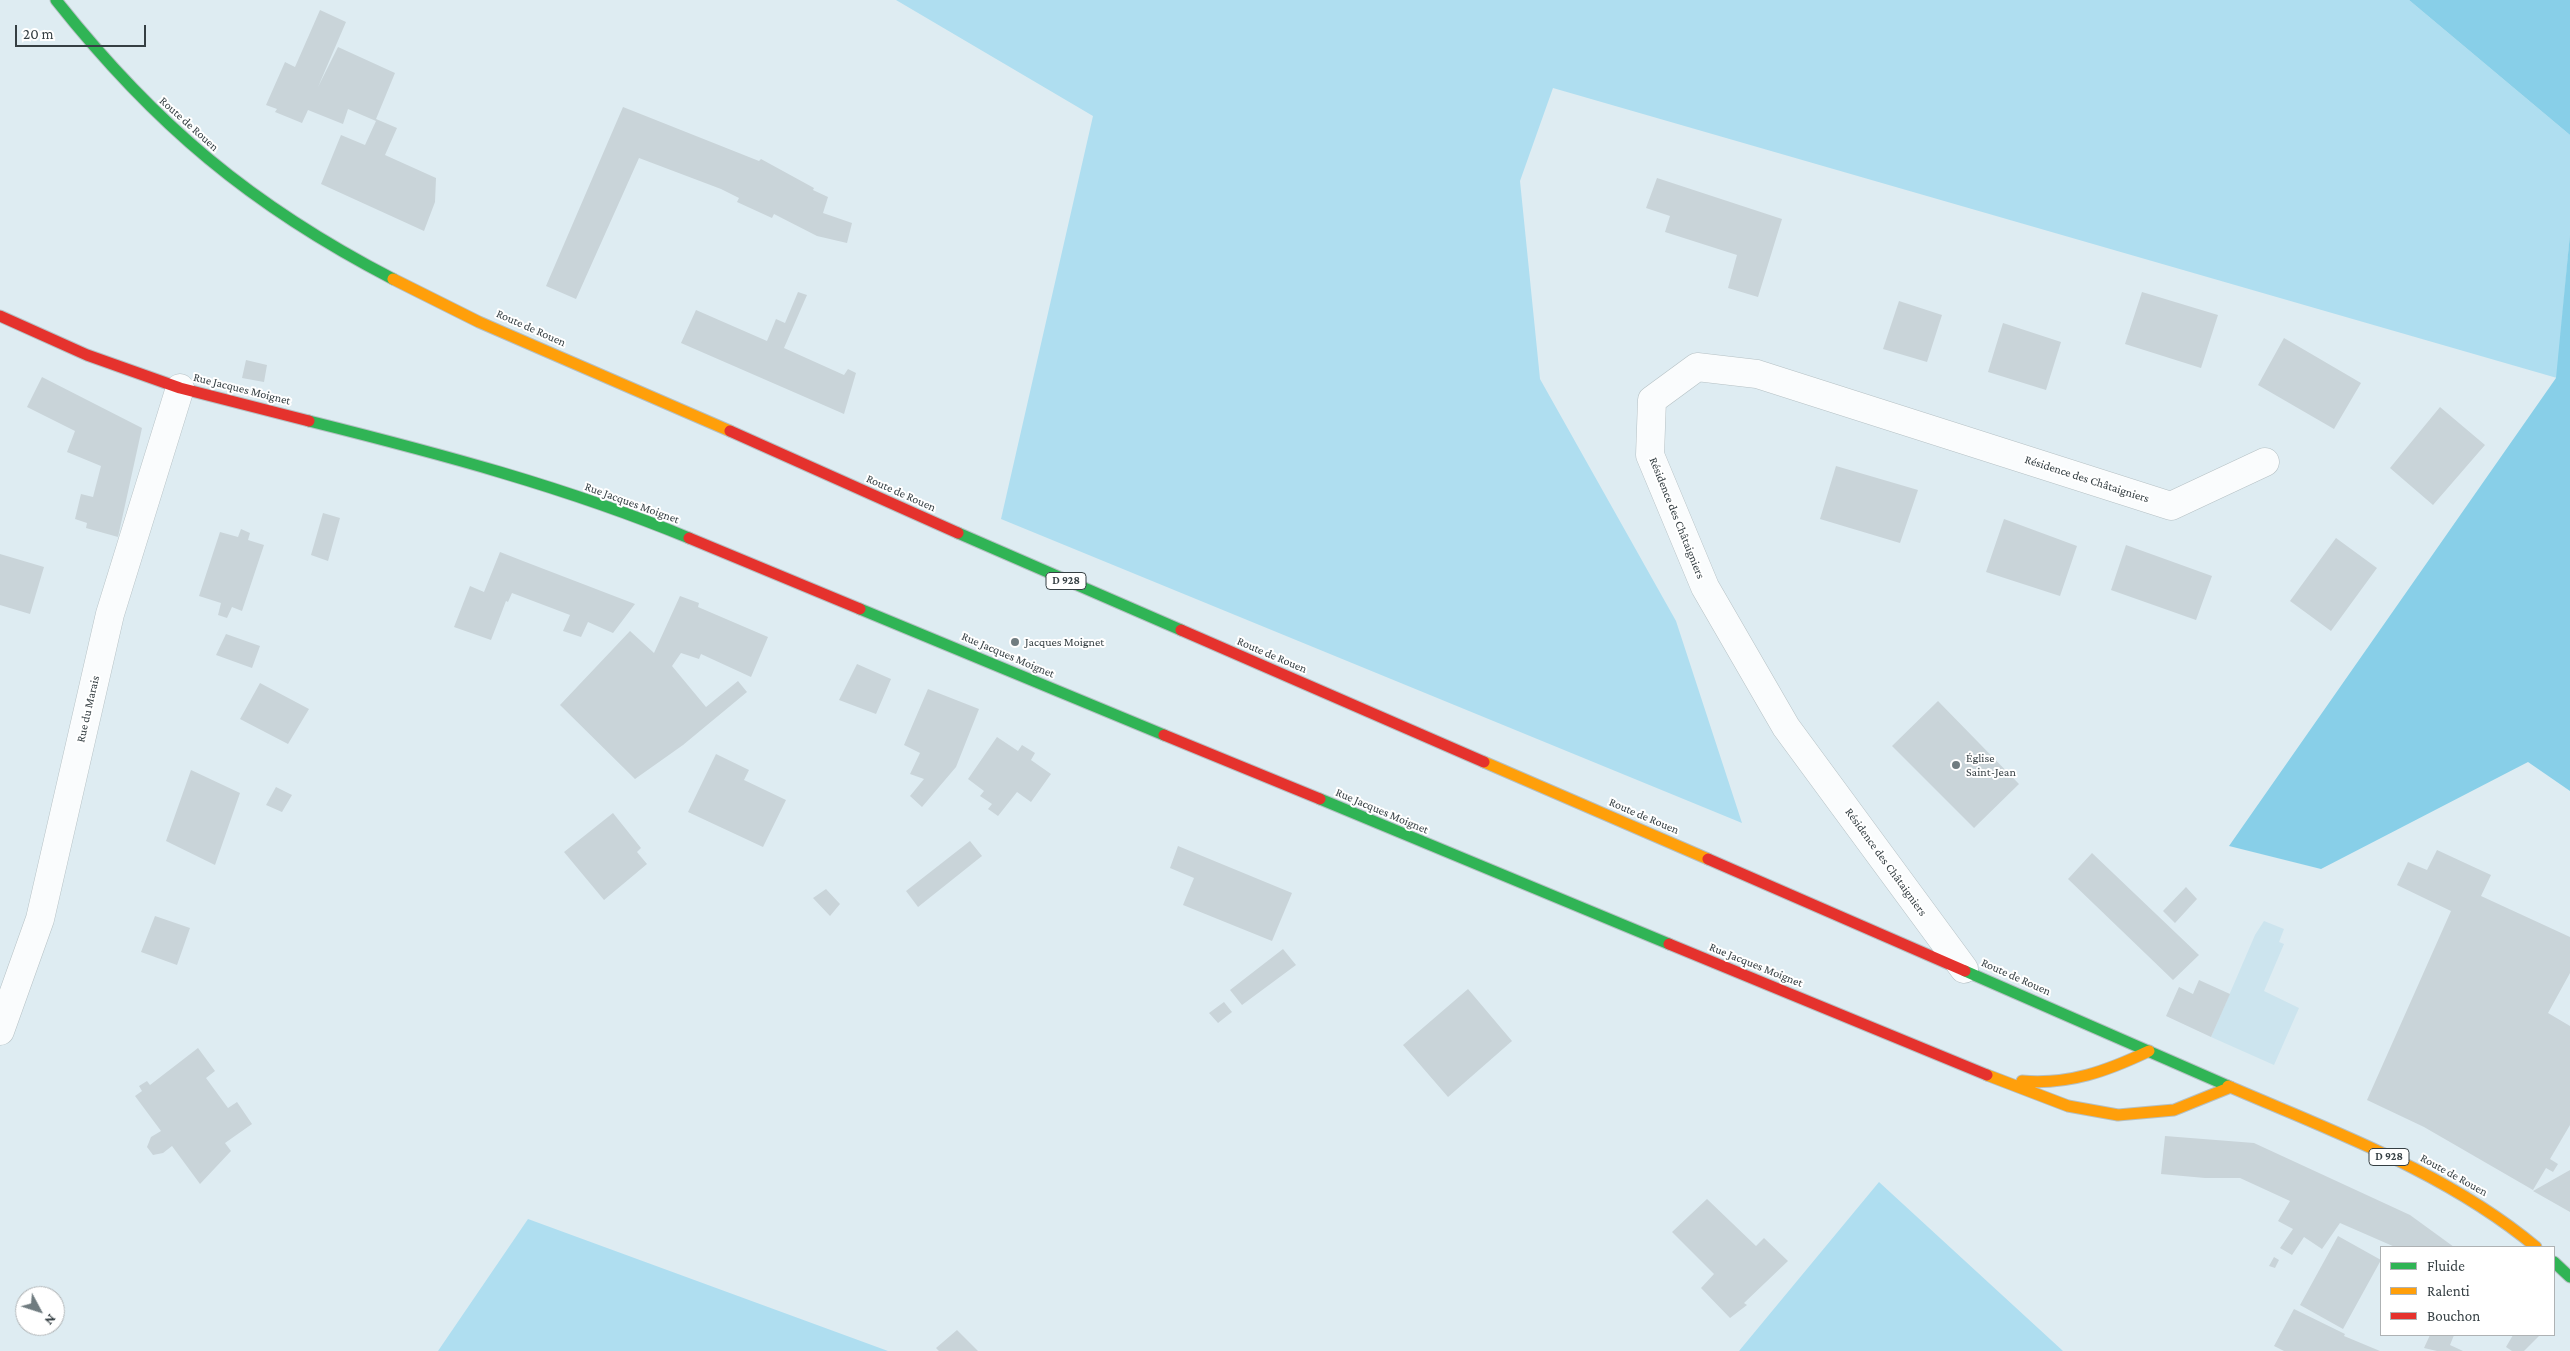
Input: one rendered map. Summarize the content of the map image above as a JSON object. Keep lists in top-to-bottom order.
{
  "streets": {
    "main road": ["Route de Rouen", "Rue Jacques Moignet", "D 928"],
    "street": ["Résidence des Châtaigniers", "Rue du Marais"]
  },
  "crossings": [
    ["Route de Rouen", "Rue Jacques Moignet"],
    ["Route de Rouen", "Résidence des Châtaigniers"],
    ["Rue Jacques Moignet", "Rue du Marais"]
  ],
  "places": ["Jacques Moignet", "Église Saint-Jean"],
  "legend": ["Fluide", "Ralenti", "Bouchon"],
  "scale_bar": "20 m",
  "north": "bottom right"
}
